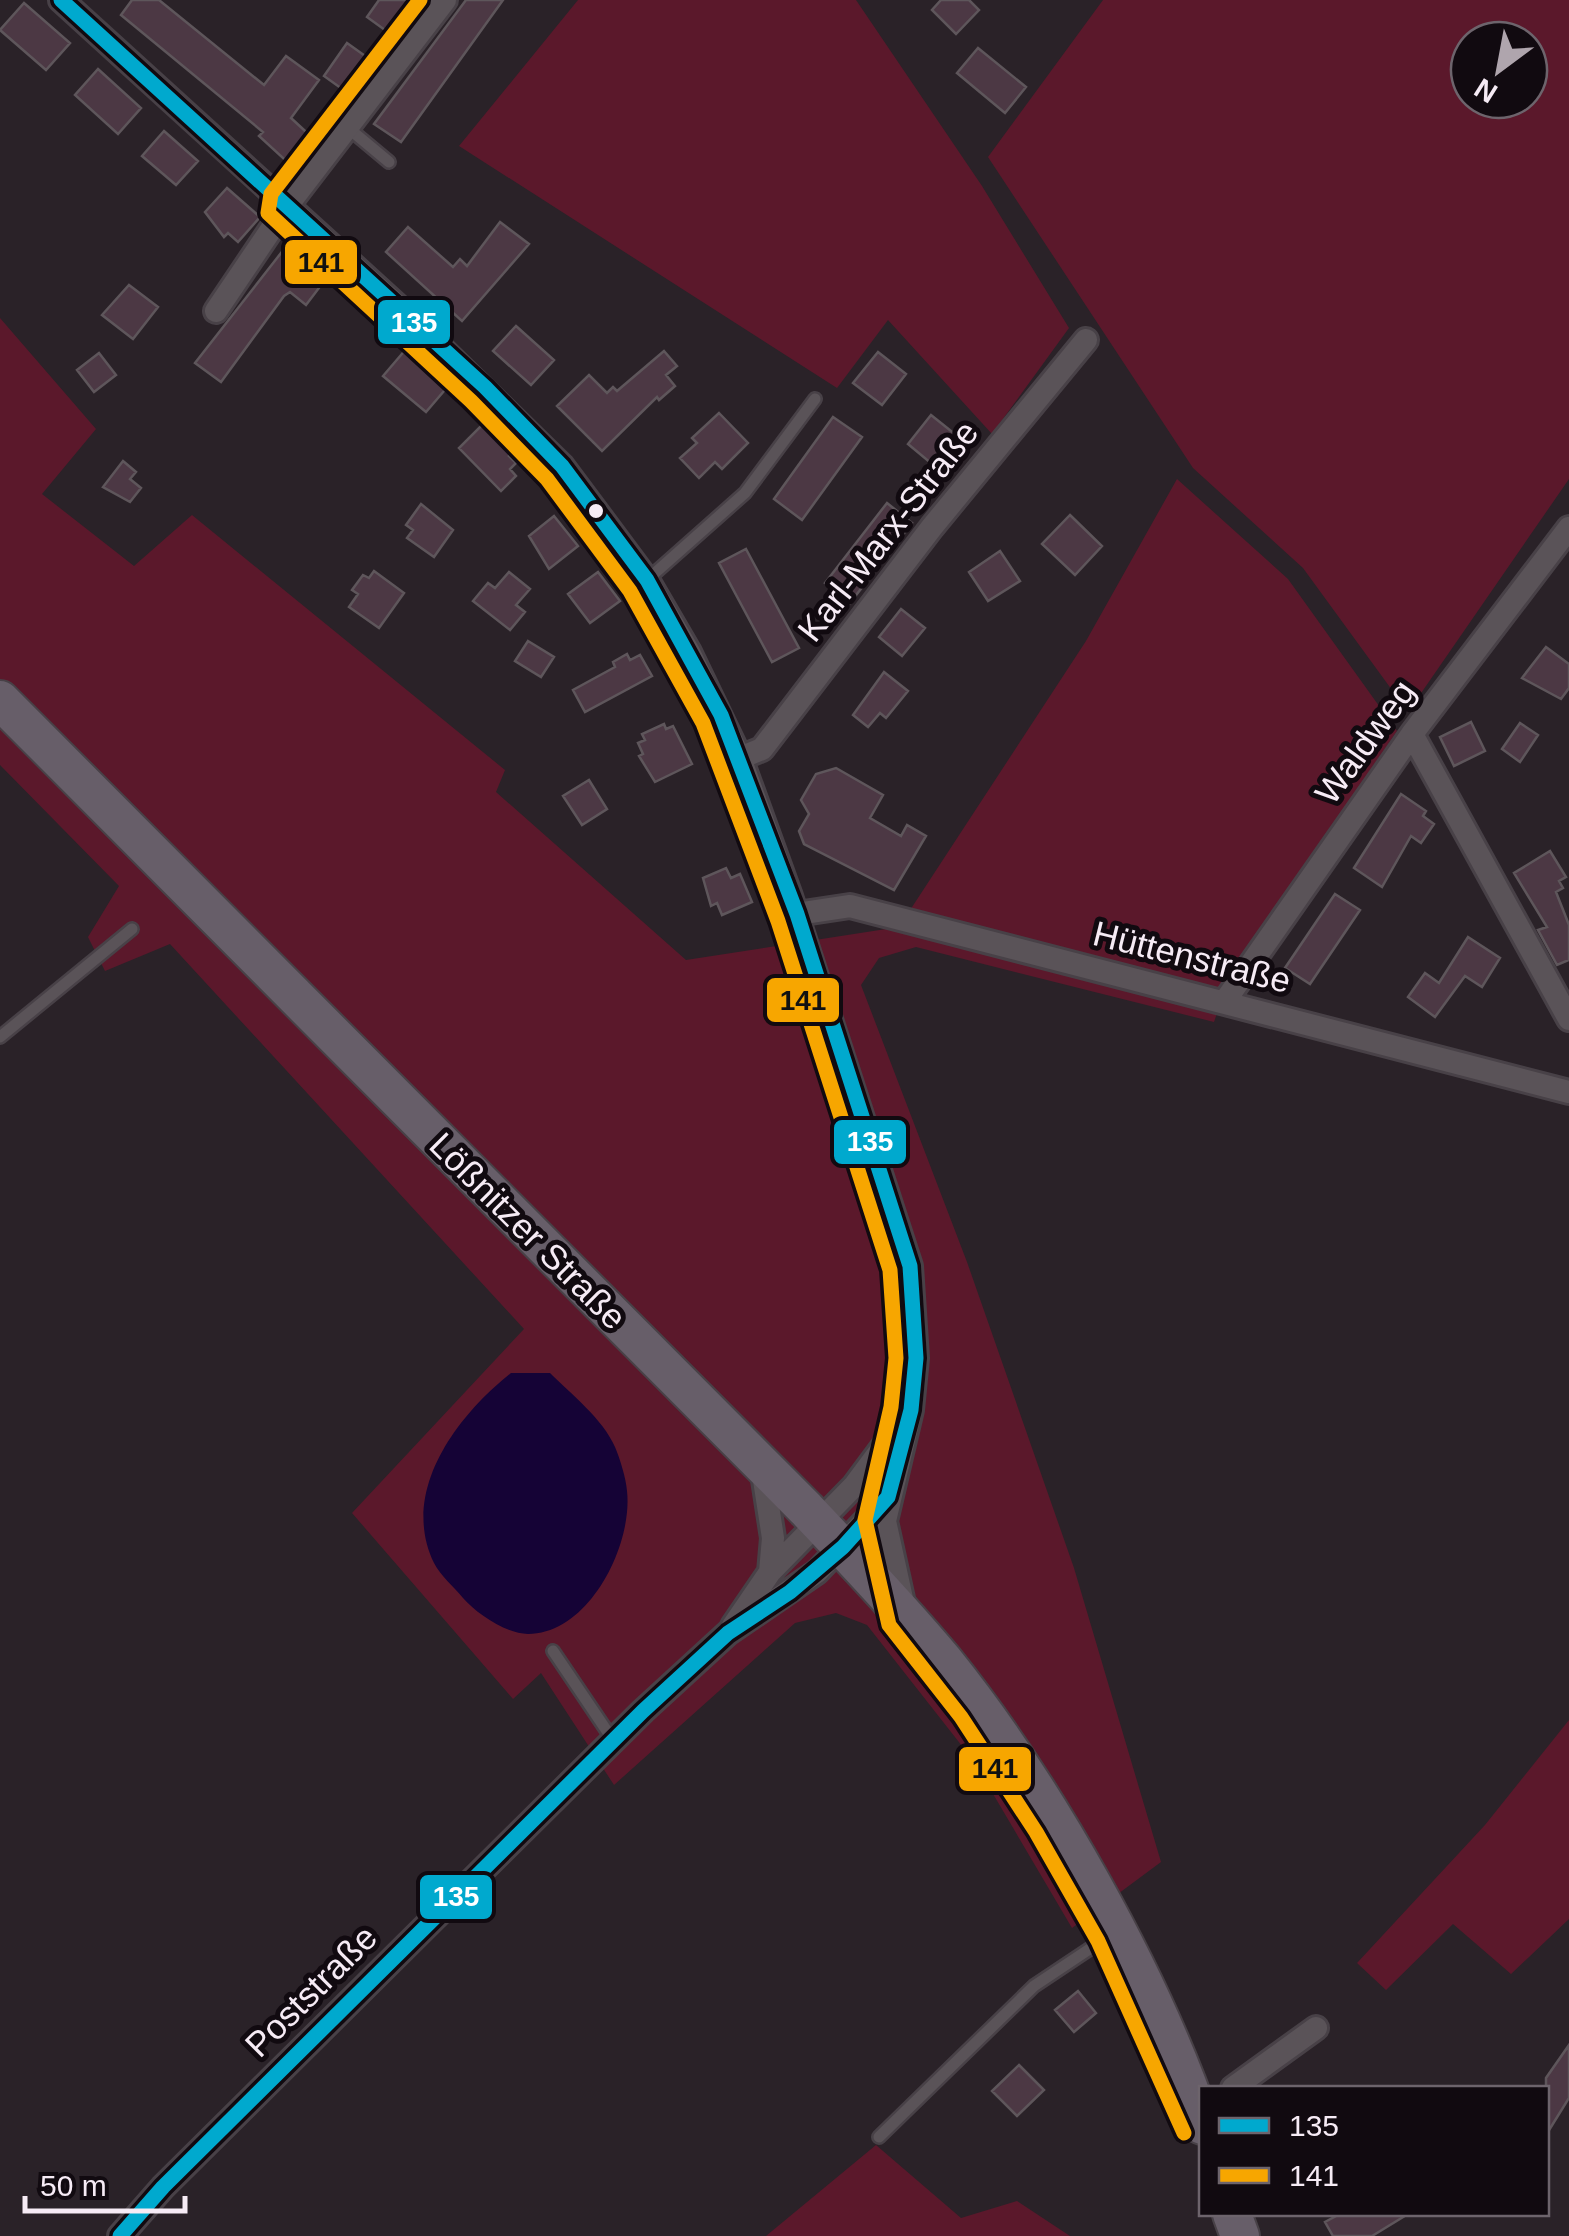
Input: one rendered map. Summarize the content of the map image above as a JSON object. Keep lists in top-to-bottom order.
{
  "streets": {
    "main road": ["Lößnitzer Straße"],
    "street": [
      "Karl-Marx-Straße",
      "Waldweg",
      "Hüttenstraße",
      "Poststraße"
    ]
  },
  "crossings": [
    ["Waldweg", "Hüttenstraße"],
    ["Lößnitzer Straße", "Poststraße"]
  ],
  "lines": ["transit line 135", "transit line 141"],
  "legend": ["135", "141"],
  "scale_bar": "50 m",
  "north": "bottom left"
}
